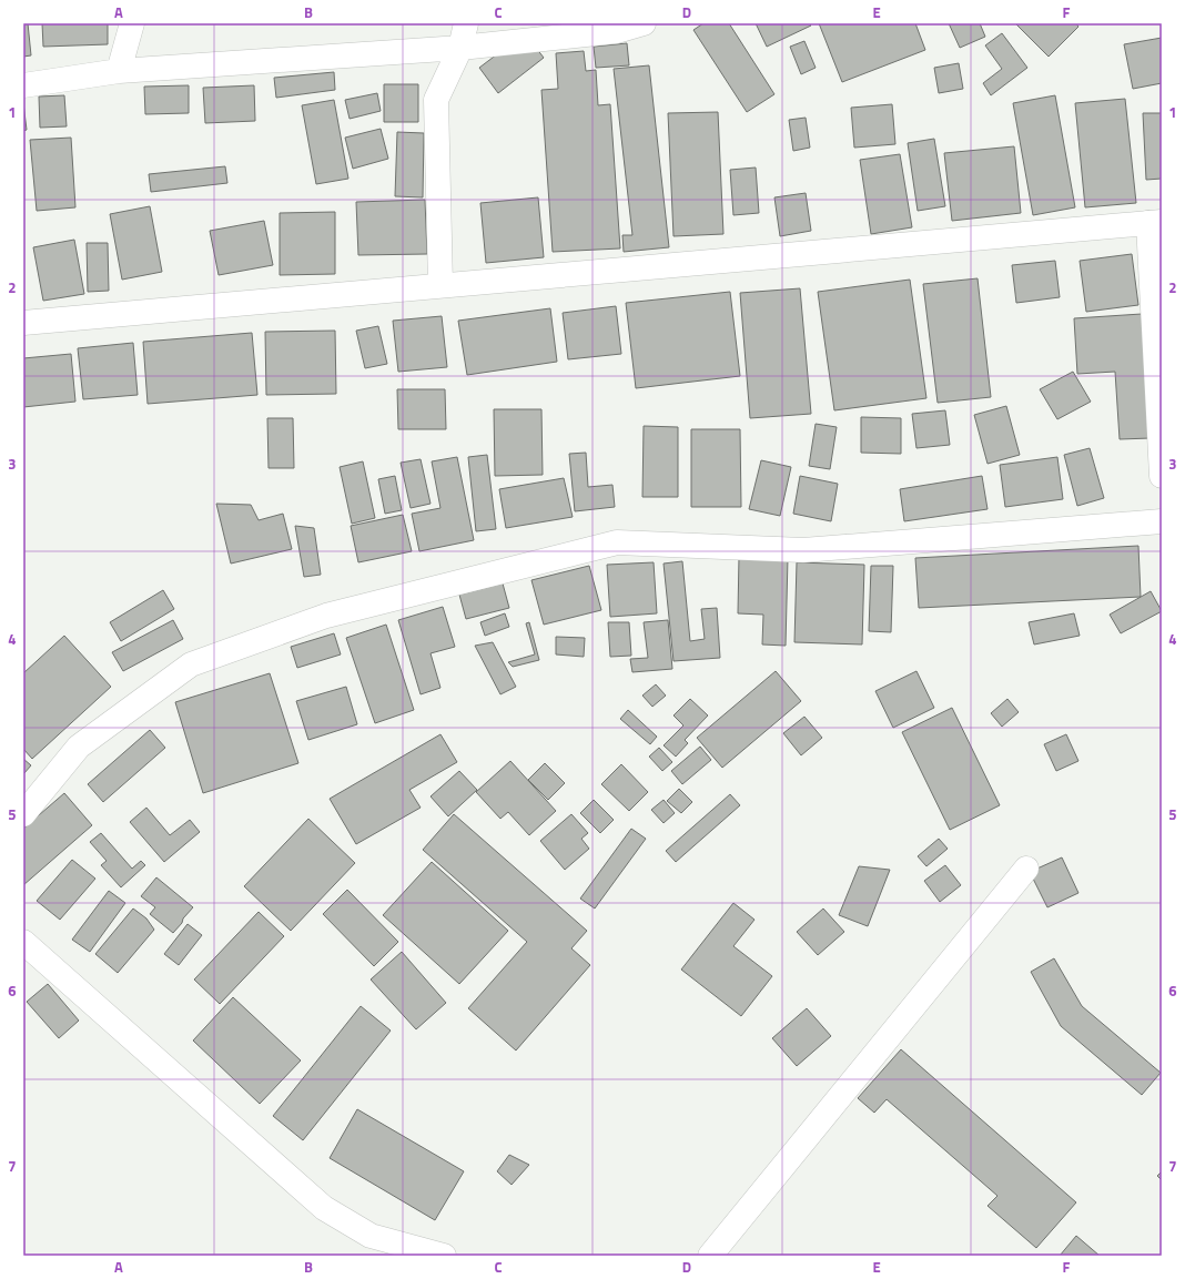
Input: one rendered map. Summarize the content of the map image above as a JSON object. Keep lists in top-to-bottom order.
{
  "grid": {
    "columns": [
      "A",
      "B",
      "C",
      "D",
      "E",
      "F"
    ],
    "rows": [
      "1",
      "2",
      "3",
      "4",
      "5",
      "6",
      "7"
    ]
  }
}
